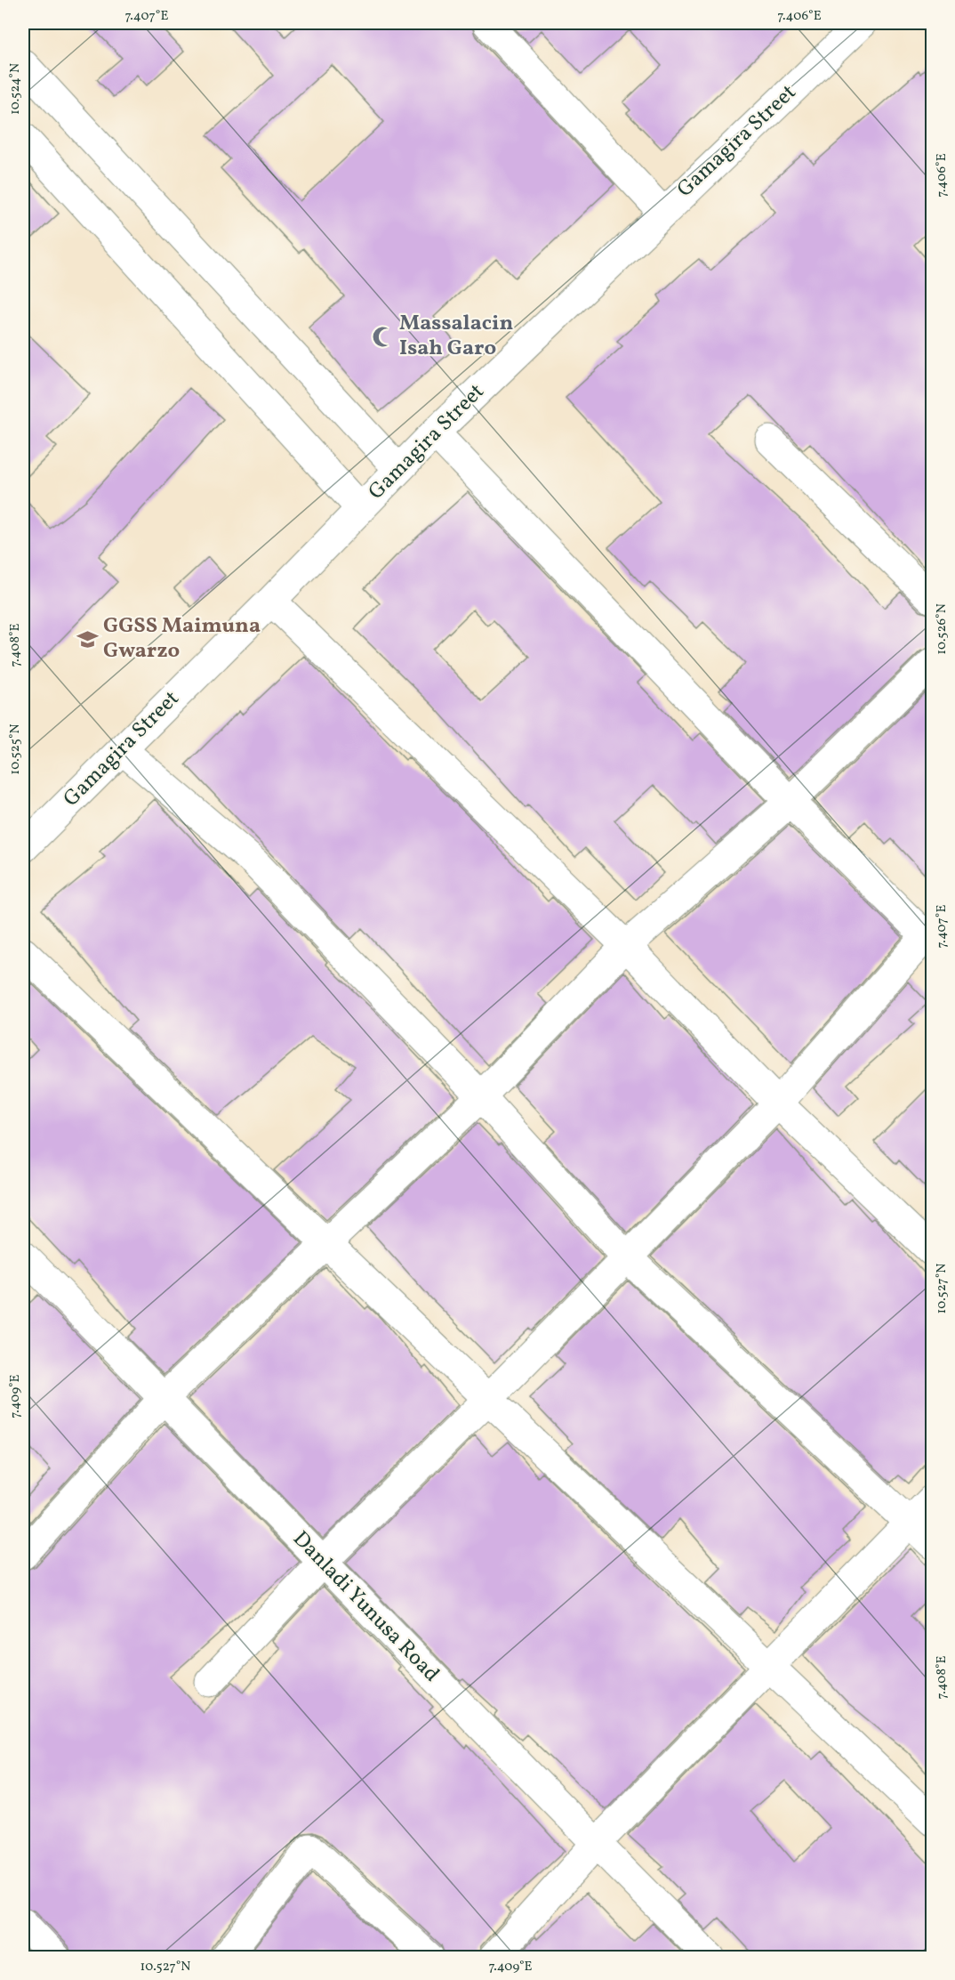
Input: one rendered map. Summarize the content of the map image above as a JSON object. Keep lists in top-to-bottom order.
{
  "streets": {
    "street": ["Gamagira Street", "Danladi Yunusa Road"]
  },
  "places": {
    "mosque": ["Massalacin Isah Garo"],
    "school or university": ["GGSS Maimuna Gwarzo"]
  },
  "coordinates": [
    "7.407°E",
    "7.406°E",
    "10.524°N",
    "10.526°N",
    "7.408°E",
    "10.525°N",
    "10.527°N",
    "7.409°E"
  ]
}
